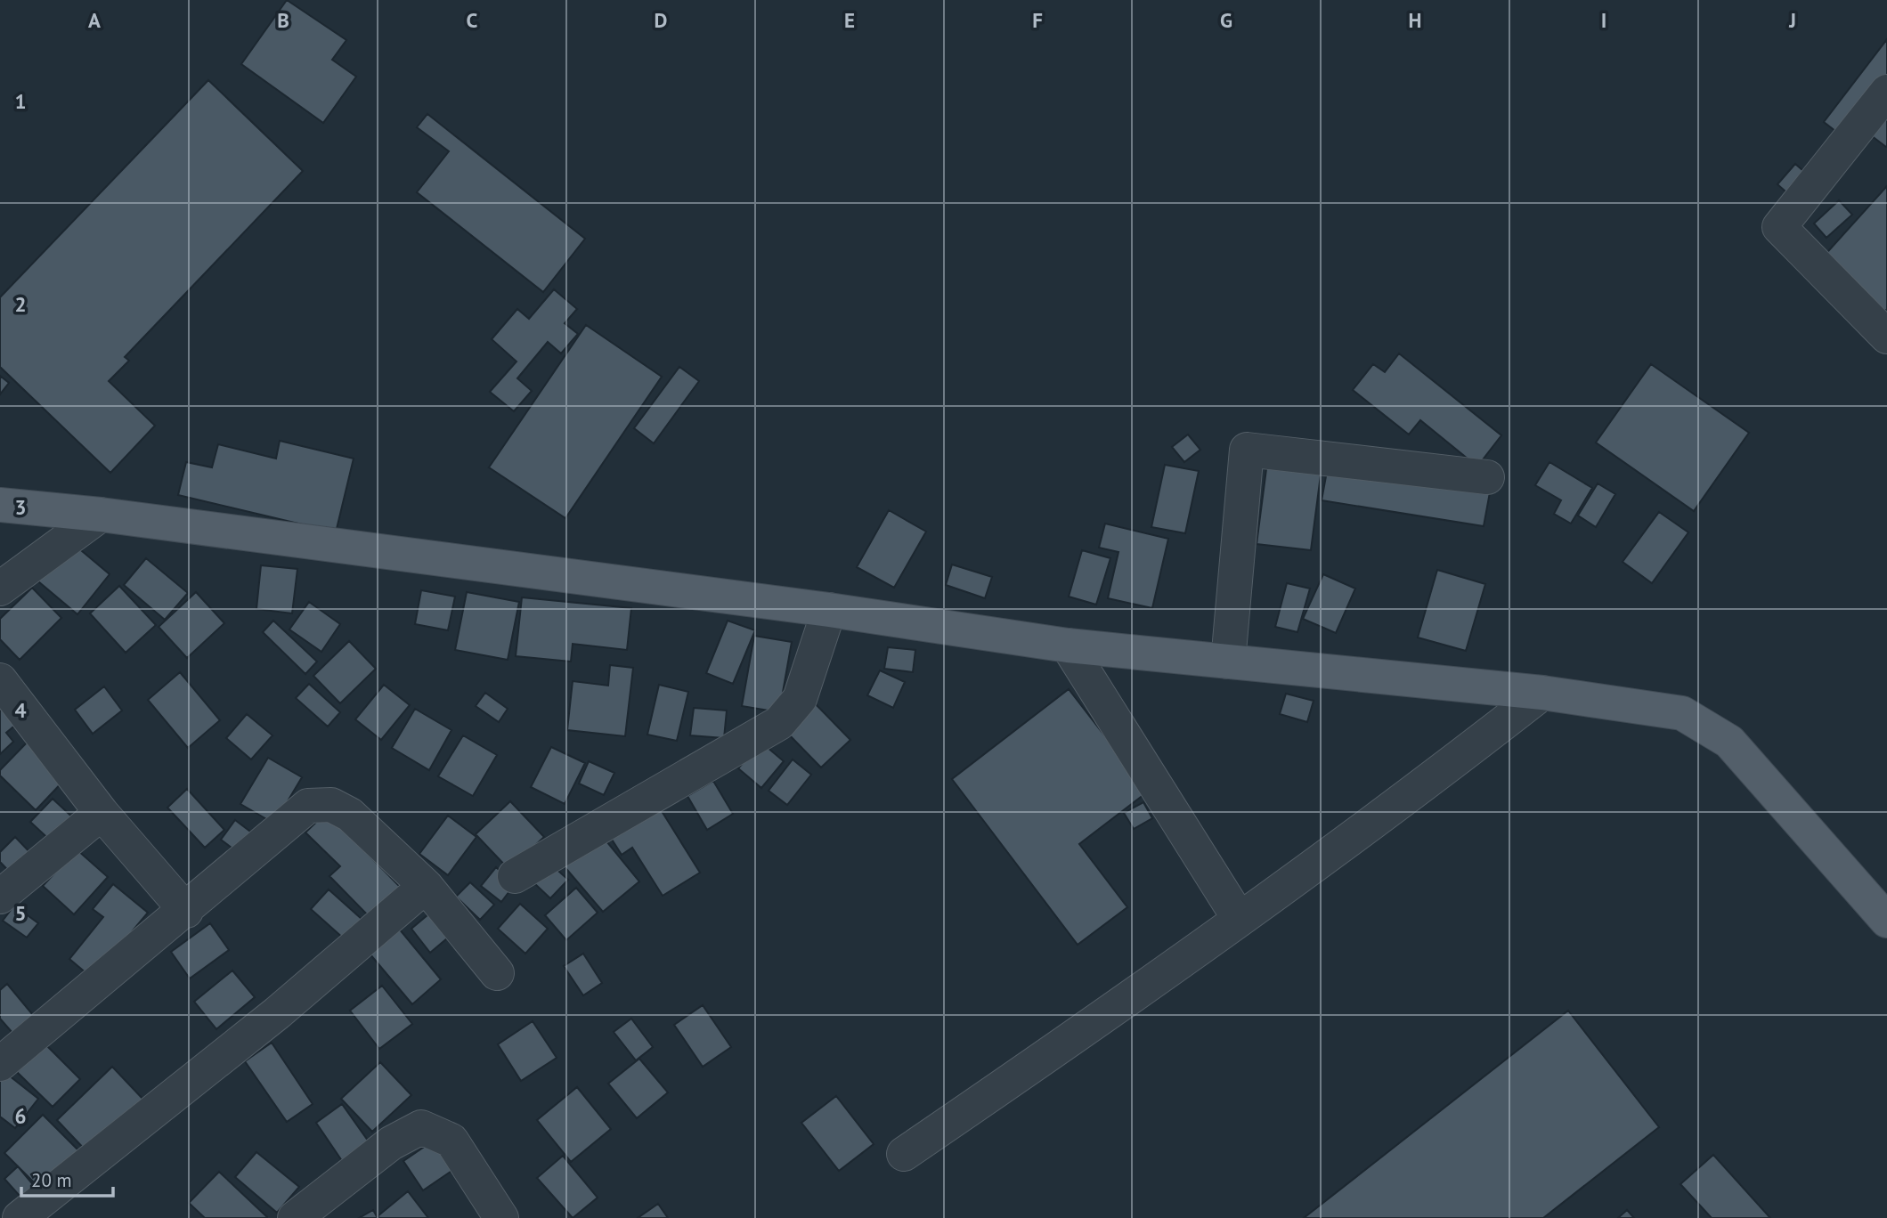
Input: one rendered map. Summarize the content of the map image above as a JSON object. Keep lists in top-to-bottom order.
{
  "scale_bar": "20 m",
  "grid": {
    "columns": [
      "A",
      "B",
      "C",
      "D",
      "E",
      "F",
      "G",
      "H",
      "I",
      "J"
    ],
    "rows": [
      "1",
      "2",
      "3",
      "4",
      "5",
      "6"
    ]
  }
}
